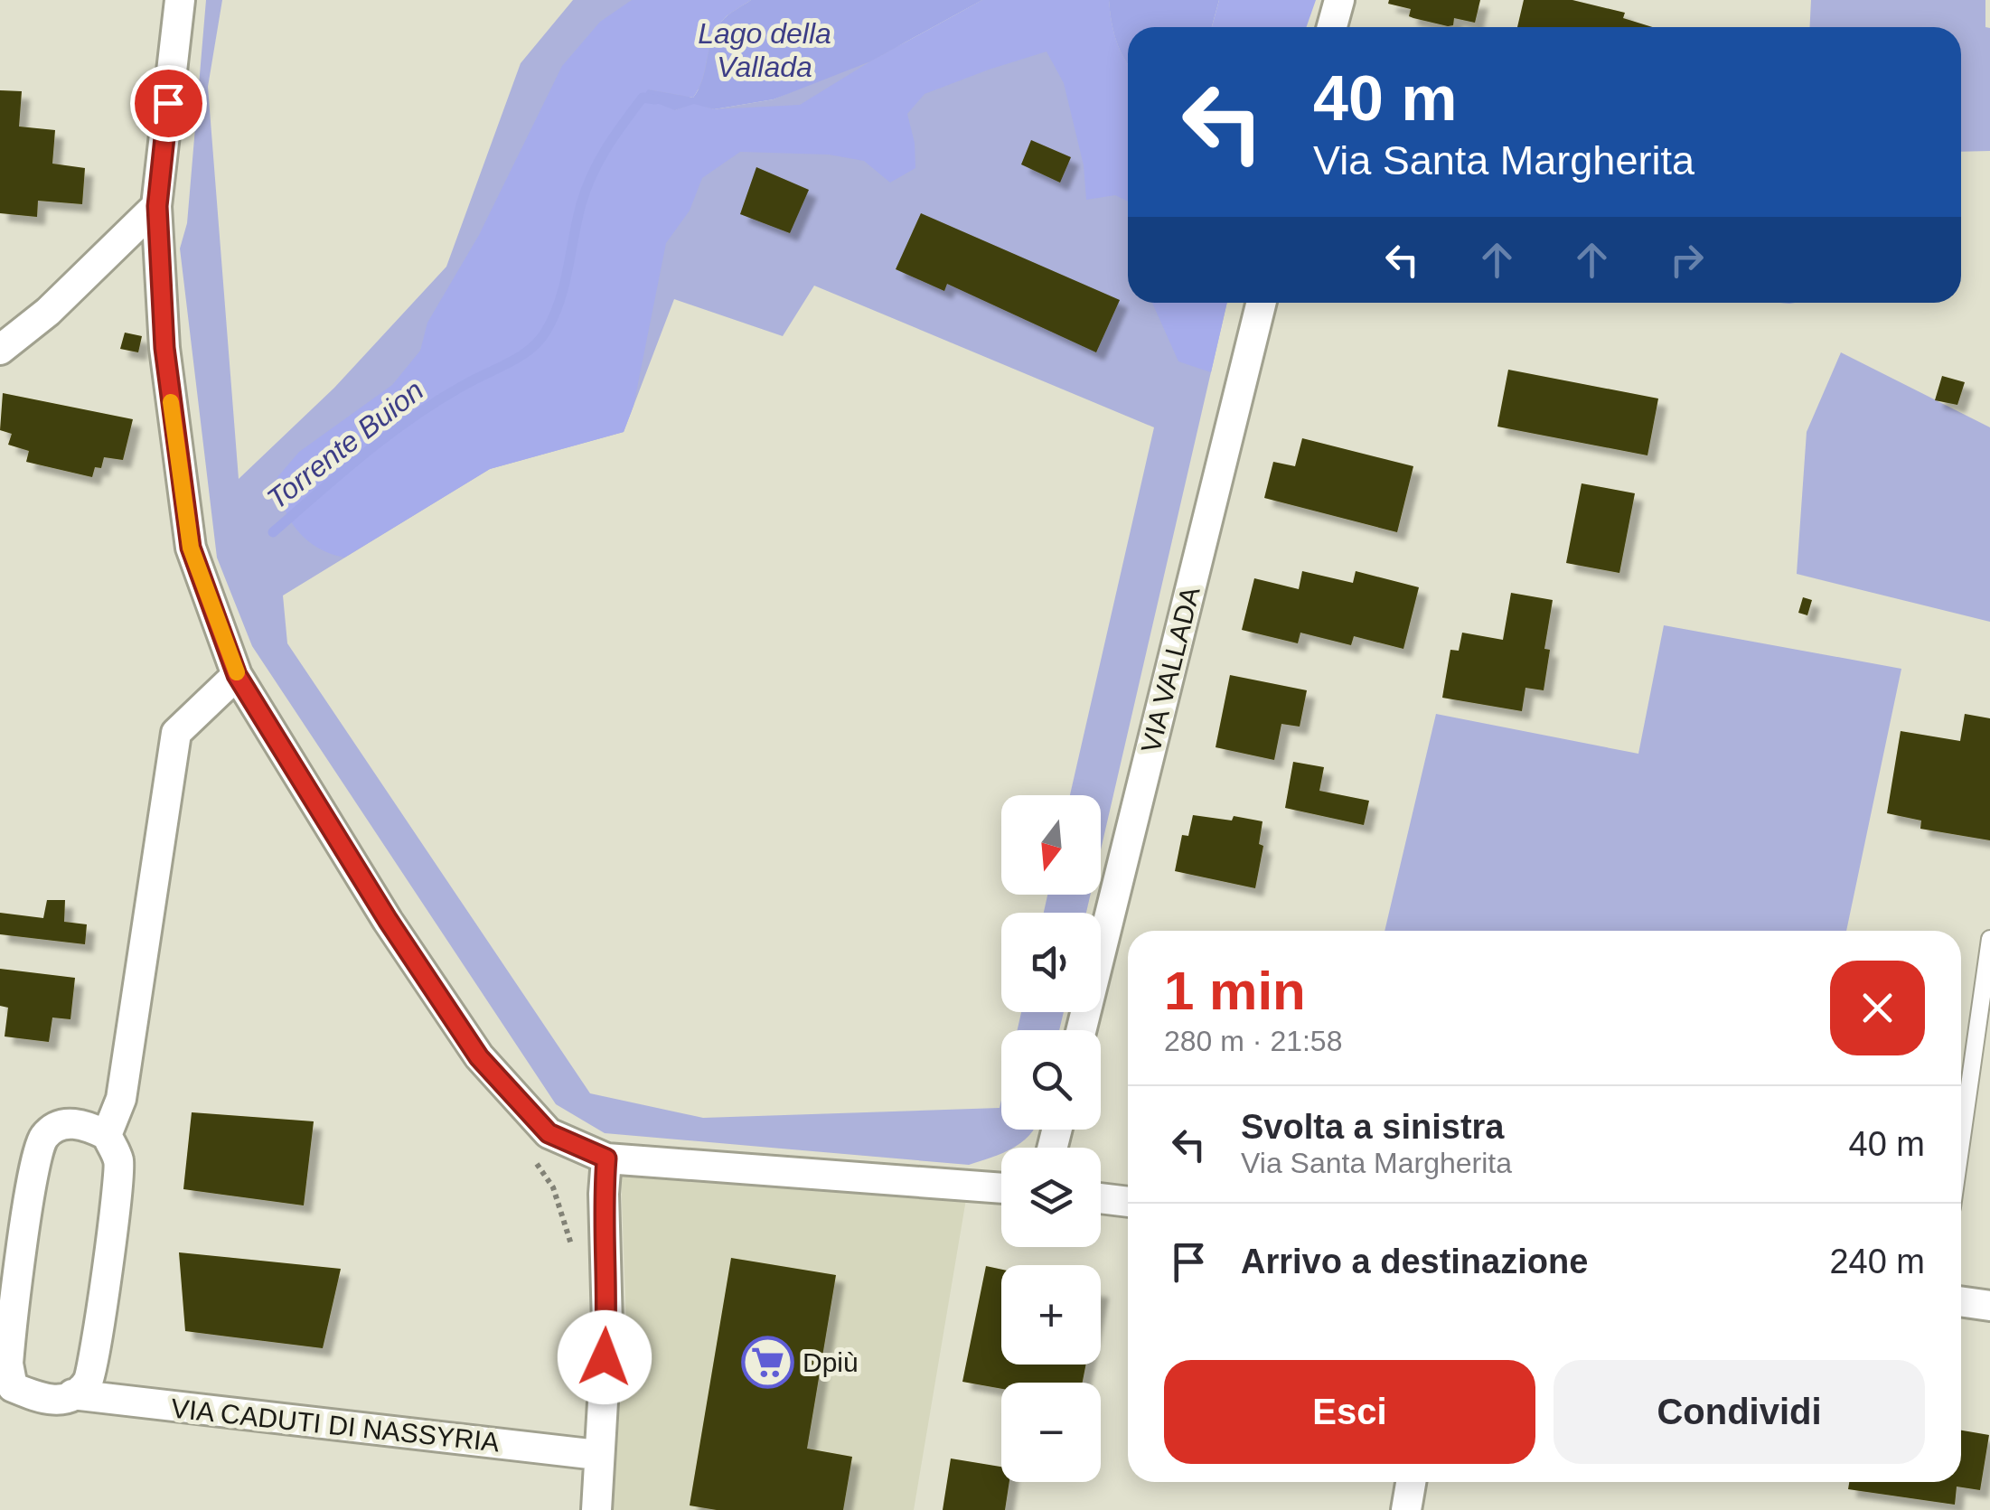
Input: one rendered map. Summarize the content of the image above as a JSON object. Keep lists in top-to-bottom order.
{
  "streets": {
    "street": ["VIA VALLADA", "VIA CADUTI DI NASSYRIA"]
  },
  "water": ["Lago della Vallada", "Torrente Buion"],
  "places": {
    "supermarket": ["Dpiù"]
  },
  "north": "bottom",
  "page": {
    "turn": ["40 m", "Via Santa Margherita"],
    "map_buttons": ["+", "−"],
    "heading": ["1 min", "280 m · 21:58"],
    "list": [
      {
        "name": "Svolta a sinistra",
        "note": "Via Santa Margherita",
        "value": "40 m"
      },
      {
        "name": "Arrivo a destinazione",
        "value": "240 m"
      }
    ],
    "buttons": ["Esci", "Condividi"]
  }
}
